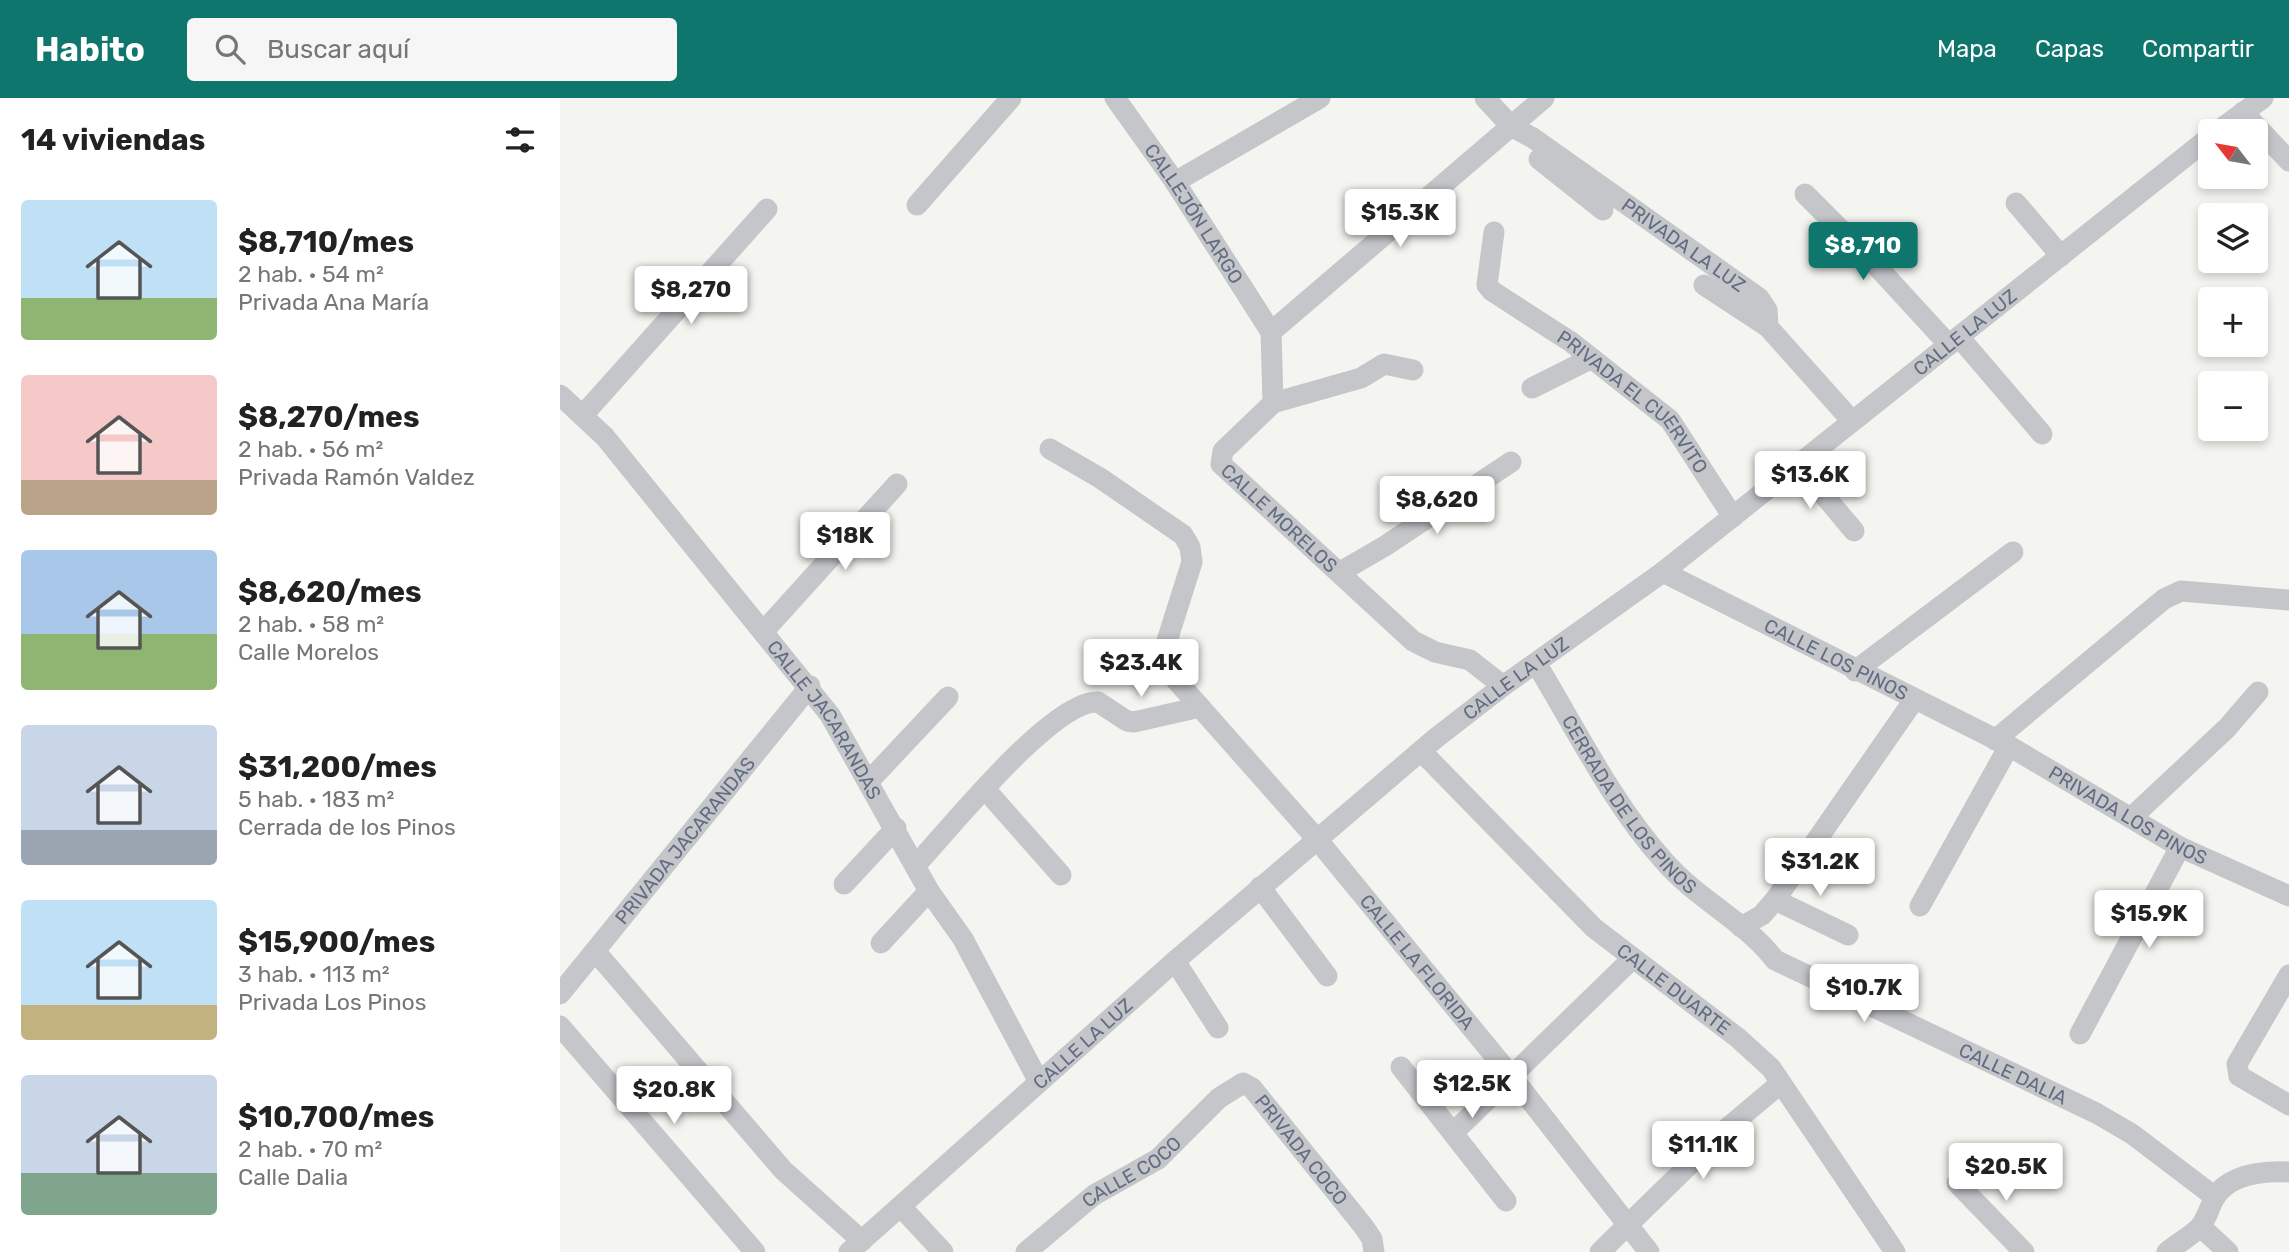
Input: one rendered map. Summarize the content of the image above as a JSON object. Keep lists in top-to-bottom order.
{
  "streets": {
    "street": [
      "CALLEJÓN LARGO",
      "PRIVADA LA LUZ",
      "CALLE LA LUZ",
      "PRIVADA EL CUERVITO",
      "CALLE MORELOS",
      "CALLE LOS PINOS",
      "CALLE JACARANDAS",
      "CERRADA DE LOS PINOS",
      "PRIVADA LOS PINOS",
      "PRIVADA JACARANDAS",
      "CALLE LA FLORIDA",
      "CALLE DUARTE",
      "CALLE DALIA",
      "PRIVADA COCO",
      "CALLE COCO"
    ]
  },
  "crossings": [
    ["PRIVADA LA LUZ", "CALLE LA LUZ"],
    ["CALLE LA LUZ", "PRIVADA EL CUERVITO"],
    ["CALLE LA LUZ", "CALLE MORELOS"],
    ["CALLE LA LUZ", "CALLE LOS PINOS"],
    ["CALLE LA LUZ", "CALLE JACARANDAS"],
    ["CALLE LA LUZ", "CERRADA DE LOS PINOS"],
    ["CALLE LA LUZ", "CALLE LA FLORIDA"],
    ["CALLE LA LUZ", "CALLE DUARTE"],
    ["CALLE LOS PINOS", "PRIVADA LOS PINOS"],
    ["CALLE JACARANDAS", "PRIVADA JACARANDAS"],
    ["CERRADA DE LOS PINOS", "CALLE DALIA"],
    ["PRIVADA COCO", "CALLE COCO"]
  ],
  "north": "top left",
  "page": {
    "header": "Habito",
    "search": "Buscar aquí",
    "nav": ["Mapa", "Capas", "Compartir"],
    "heading": "14 viviendas",
    "map_buttons": ["+", "−"],
    "list": [
      {
        "name": "$8,710/mes",
        "note": "2 hab. · 54 m² · Privada Ana María"
      },
      {
        "name": "$8,270/mes",
        "note": "2 hab. · 56 m² · Privada Ramón Valdez"
      },
      {
        "name": "$8,620/mes",
        "note": "2 hab. · 58 m² · Calle Morelos"
      },
      {
        "name": "$31,200/mes",
        "note": "5 hab. · 183 m² · Cerrada de los Pinos"
      },
      {
        "name": "$15,900/mes",
        "note": "3 hab. · 113 m² · Privada Los Pinos"
      },
      {
        "name": "$10,700/mes",
        "note": "2 hab. · 70 m² · Calle Dalia"
      }
    ],
    "price": [
      "$15.3K",
      "$8,710",
      "$8,270",
      "$13.6K",
      "$8,620",
      "$18K",
      "$23.4K",
      "$31.2K",
      "$15.9K",
      "$10.7K",
      "$12.5K",
      "$20.8K",
      "$11.1K",
      "$20.5K"
    ]
  }
}
